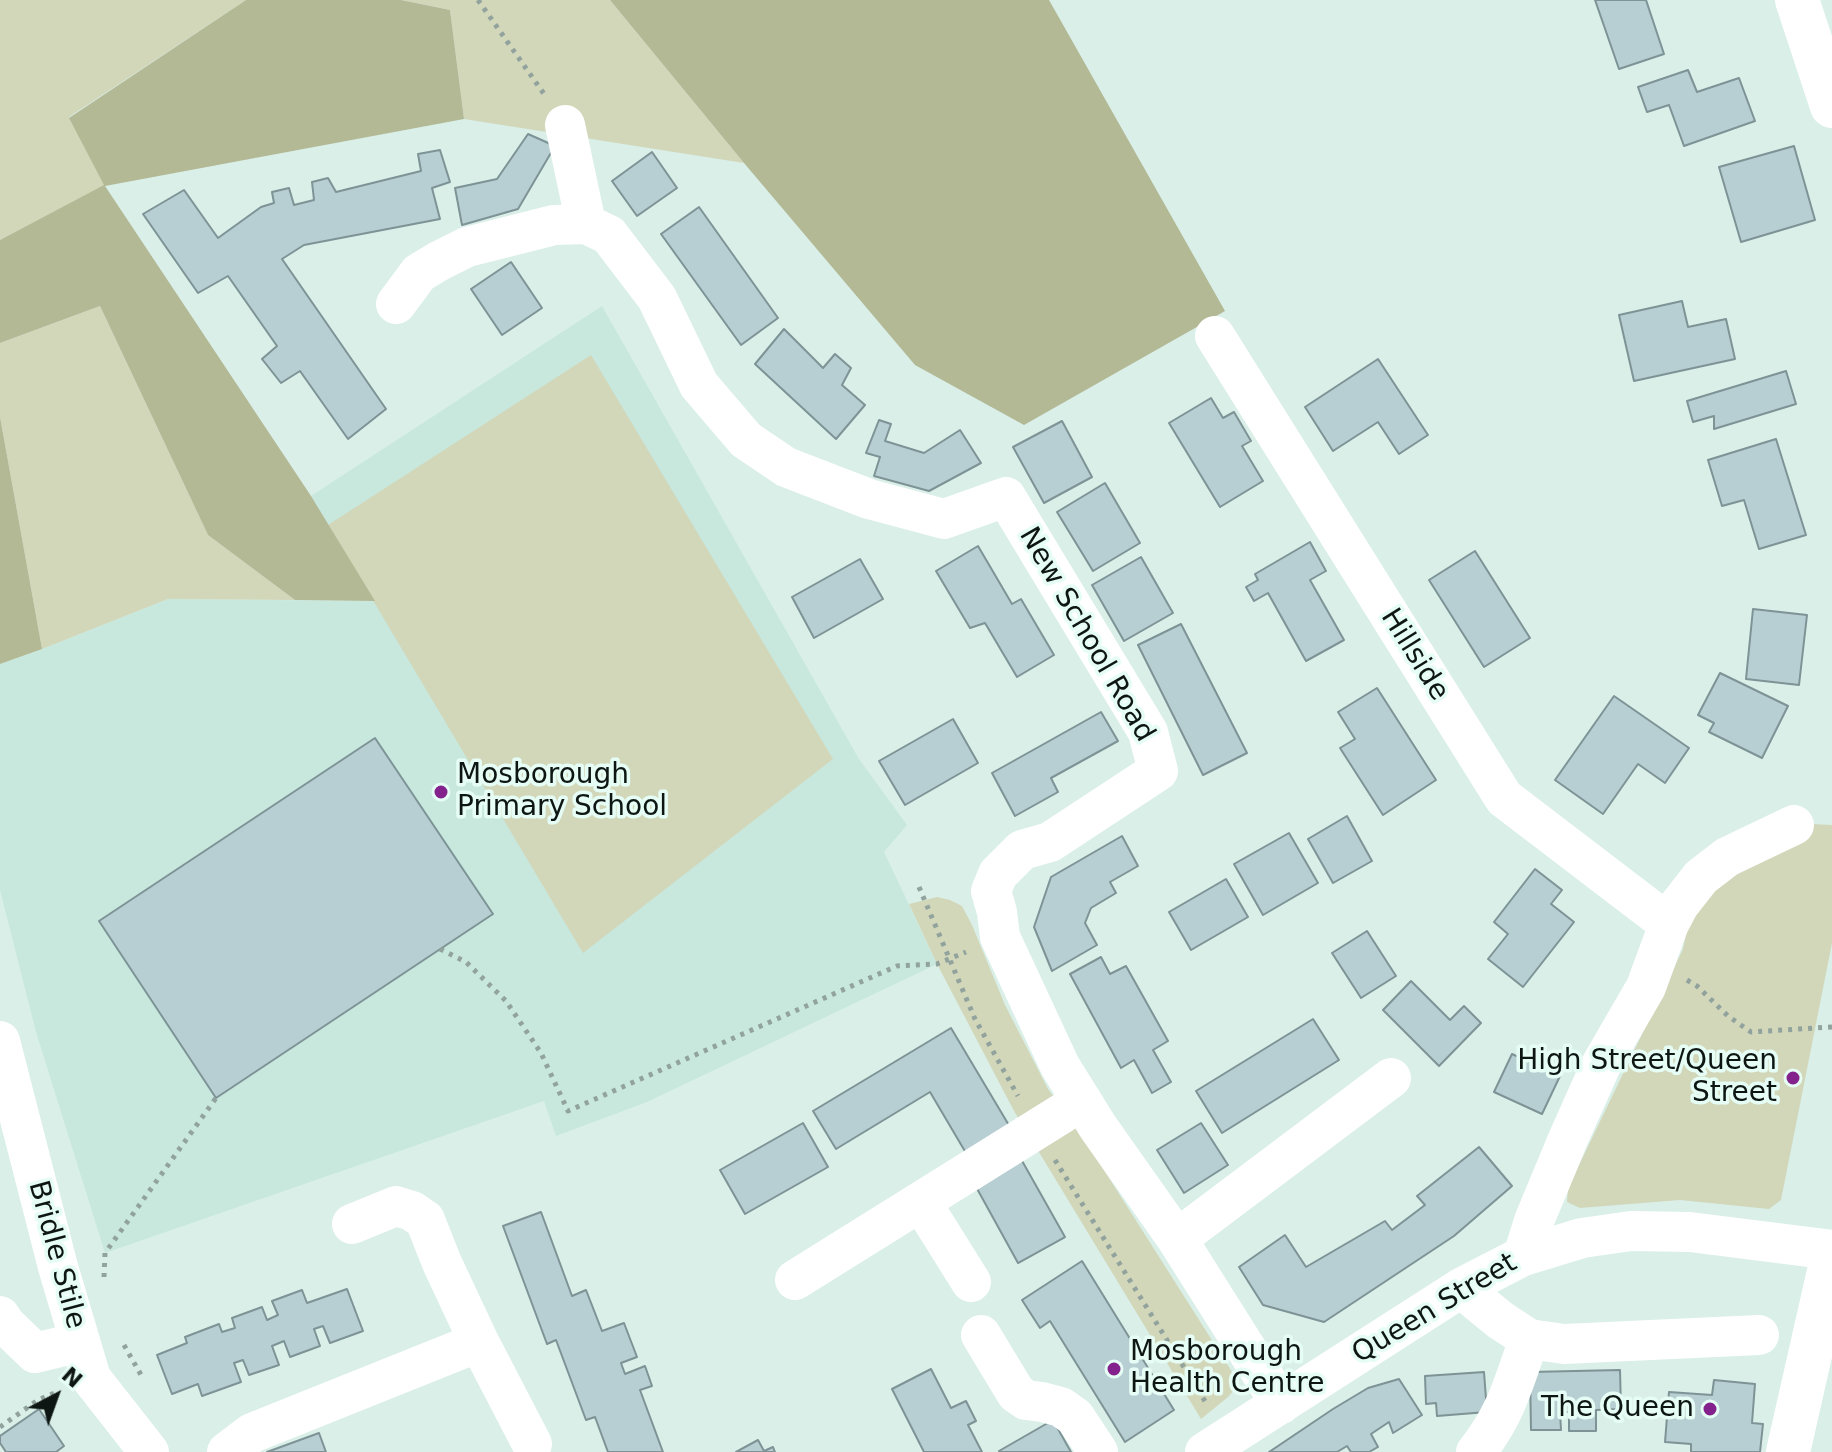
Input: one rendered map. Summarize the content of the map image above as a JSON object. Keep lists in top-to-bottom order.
{
  "streets": {
    "street": [
      "New School Road",
      "Hillside",
      "Bridle Stile",
      "Queen Street"
    ]
  },
  "crossings": [
    ["New School Road", "Queen Street"]
  ],
  "places": [
    "Mosborough Primary School",
    "High Street/Queen Street",
    "Mosborough Health Centre",
    "The Queen"
  ],
  "north": "top right"
}
